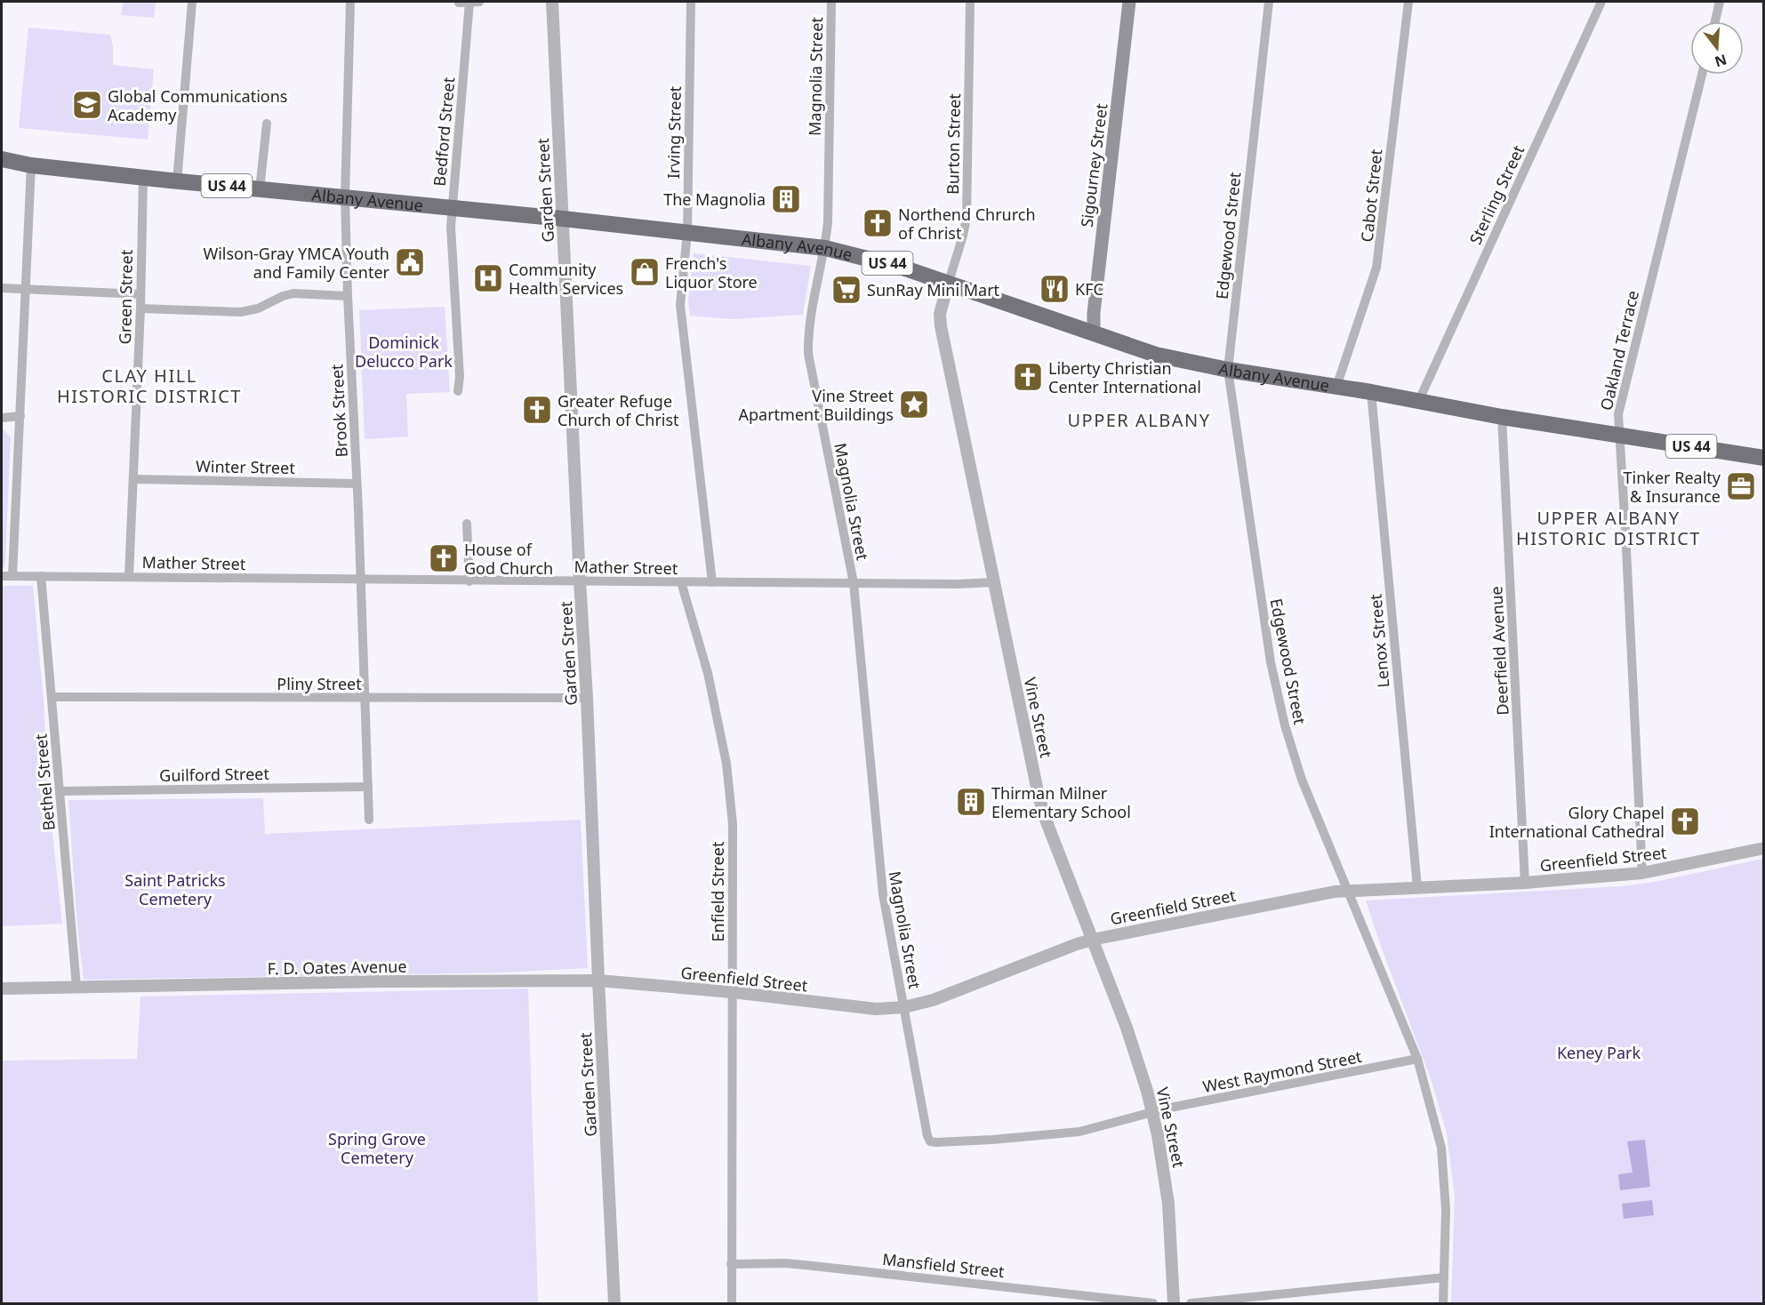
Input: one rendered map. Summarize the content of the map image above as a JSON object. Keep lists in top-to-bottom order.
{
  "streets": {
    "highway": ["US 44", "Albany Avenue"],
    "main road": ["Sigourney Street"],
    "street": [
      "Magnolia Street",
      "Bedford Street",
      "Irving Street",
      "Burton Street",
      "Garden Street",
      "Sterling Street",
      "Cabot Street",
      "Edgewood Street",
      "Green Street",
      "Oakland Terrace",
      "Brook Street",
      "Winter Street",
      "Mather Street",
      "Lenox Street",
      "Deerfield Avenue",
      "Pliny Street",
      "Vine Street",
      "Guilford Street",
      "Bethel Street",
      "Greenfield Street",
      "Enfield Street",
      "F. D. Oates Avenue",
      "West Raymond Street",
      "Mansfield Street"
    ]
  },
  "crossings": [
    ["Magnolia Street", "Albany Avenue"],
    ["Magnolia Street", "Mather Street"],
    ["Magnolia Street", "Greenfield Street"],
    ["Magnolia Street", "West Raymond Street"],
    ["Bedford Street", "Albany Avenue"],
    ["Irving Street", "Albany Avenue"],
    ["Irving Street", "Mather Street"],
    ["Burton Street", "Albany Avenue"],
    ["Burton Street", "Vine Street"],
    ["Sigourney Street", "Albany Avenue"],
    ["Garden Street", "Albany Avenue"],
    ["Garden Street", "Mather Street"],
    ["Garden Street", "Pliny Street"],
    ["Garden Street", "Greenfield Street"],
    ["Garden Street", "F. D. Oates Avenue"],
    ["Sterling Street", "Albany Avenue"],
    ["Cabot Street", "Albany Avenue"],
    ["Albany Avenue", "Edgewood Street"],
    ["Albany Avenue", "Green Street"],
    ["Albany Avenue", "Oakland Terrace"],
    ["Albany Avenue", "Brook Street"],
    ["Albany Avenue", "Lenox Street"],
    ["Albany Avenue", "Deerfield Avenue"],
    ["Albany Avenue", "Vine Street"],
    ["Edgewood Street", "Greenfield Street"],
    ["Edgewood Street", "West Raymond Street"],
    ["Green Street", "Winter Street"],
    ["Green Street", "Mather Street"],
    ["Oakland Terrace", "Greenfield Street"],
    ["Brook Street", "Winter Street"],
    ["Brook Street", "Mather Street"],
    ["Brook Street", "Pliny Street"],
    ["Brook Street", "Guilford Street"],
    ["Mather Street", "Vine Street"],
    ["Mather Street", "Bethel Street"],
    ["Mather Street", "Enfield Street"],
    ["Lenox Street", "Greenfield Street"],
    ["Deerfield Avenue", "Greenfield Street"],
    ["Pliny Street", "Bethel Street"],
    ["Vine Street", "Greenfield Street"],
    ["Vine Street", "West Raymond Street"],
    ["Guilford Street", "Bethel Street"],
    ["Bethel Street", "F. D. Oates Avenue"],
    ["Greenfield Street", "Enfield Street"],
    ["Greenfield Street", "F. D. Oates Avenue"],
    ["Enfield Street", "Mansfield Street"]
  ],
  "districts": ["CLAY HILL HISTORIC DISTRICT", "UPPER ALBANY", "UPPER ALBANY HISTORIC DISTRICT"],
  "parks": [
    "Dominick Delucco Park",
    "Saint Patricks Cemetery",
    "Keney Park",
    "Spring Grove Cemetery"
  ],
  "places": {
    "school or university": ["Global Communications Academy"],
    "building": ["The Magnolia", "Thirman Milner Elementary School"],
    "church": [
      "Northend Chrurch of Christ",
      "Liberty Christian Center International",
      "Greater Refuge Church of Christ",
      "House of God Church",
      "Glory Chapel International Cathedral"
    ],
    "public building": ["Wilson-Gray YMCA Youth and Family Center"],
    "shop": ["French's Liquor Store"],
    "hospital": ["Community Health Services"],
    "restaurant": ["KFC"],
    "supermarket": ["SunRay Mini Mart"],
    "place": ["Vine Street Apartment Buildings"],
    "office": ["Tinker Realty & Insurance"]
  },
  "north": "bottom"
}
